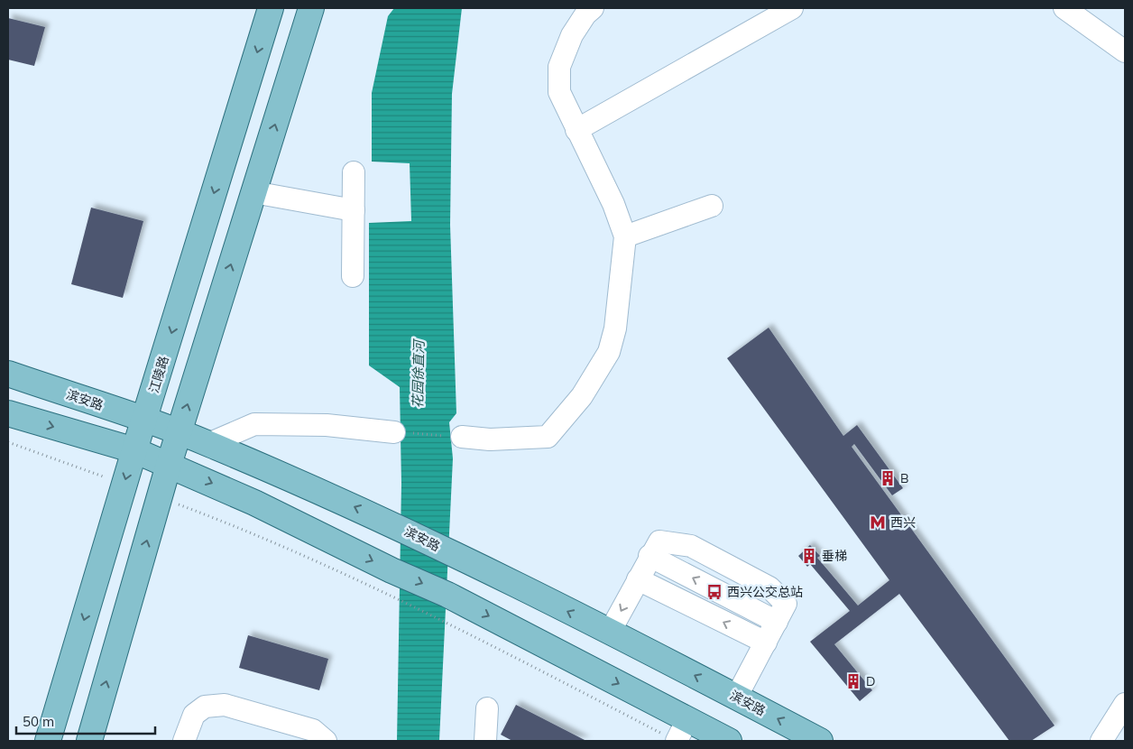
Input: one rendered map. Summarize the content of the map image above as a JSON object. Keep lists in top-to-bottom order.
{
  "streets": {
    "main road": ["江陵路", "滨安路"]
  },
  "crossings": [
    ["江陵路", "滨安路"]
  ],
  "water": ["花园徐直河"],
  "places": {
    "building": ["B", "垂梯", "D"],
    "metro station": ["西兴"],
    "bus stop": ["西兴公交总站"]
  },
  "scale_bar": "50 m"
}
